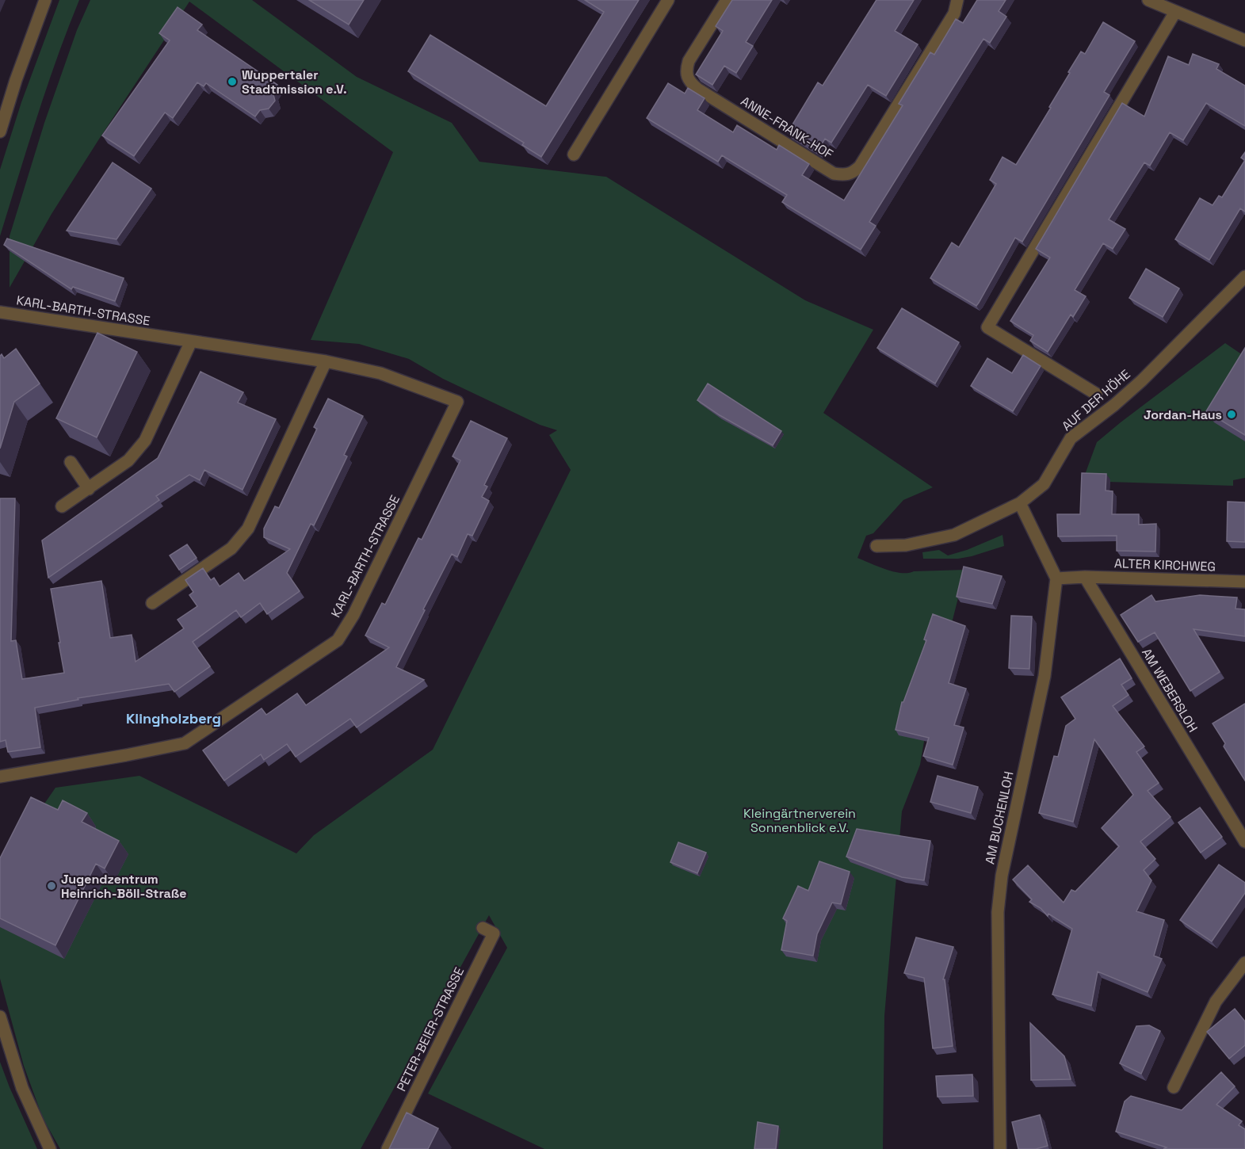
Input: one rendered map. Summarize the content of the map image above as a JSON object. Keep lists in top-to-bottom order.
{
  "streets": {
    "street": [
      "ANNE-FRANK-HOF",
      "KARL-BARTH-STRASSE",
      "AUF DER HÖHE",
      "ALTER KIRCHWEG",
      "AM WEBERSLOH",
      "AM BUCHENLOH",
      "PETER-BEIER-STRASSE"
    ]
  },
  "crossings": [
    ["ALTER KIRCHWEG", "AM WEBERSLOH"]
  ],
  "districts": ["Klingholzberg"],
  "parks": ["Kleingärtnerverein Sonnenblick e.V."],
  "places": ["Wuppertaler Stadtmission e.V.", "Jordan-Haus", "Jugendzentrum Heinrich-Böll-Straße"]
}
